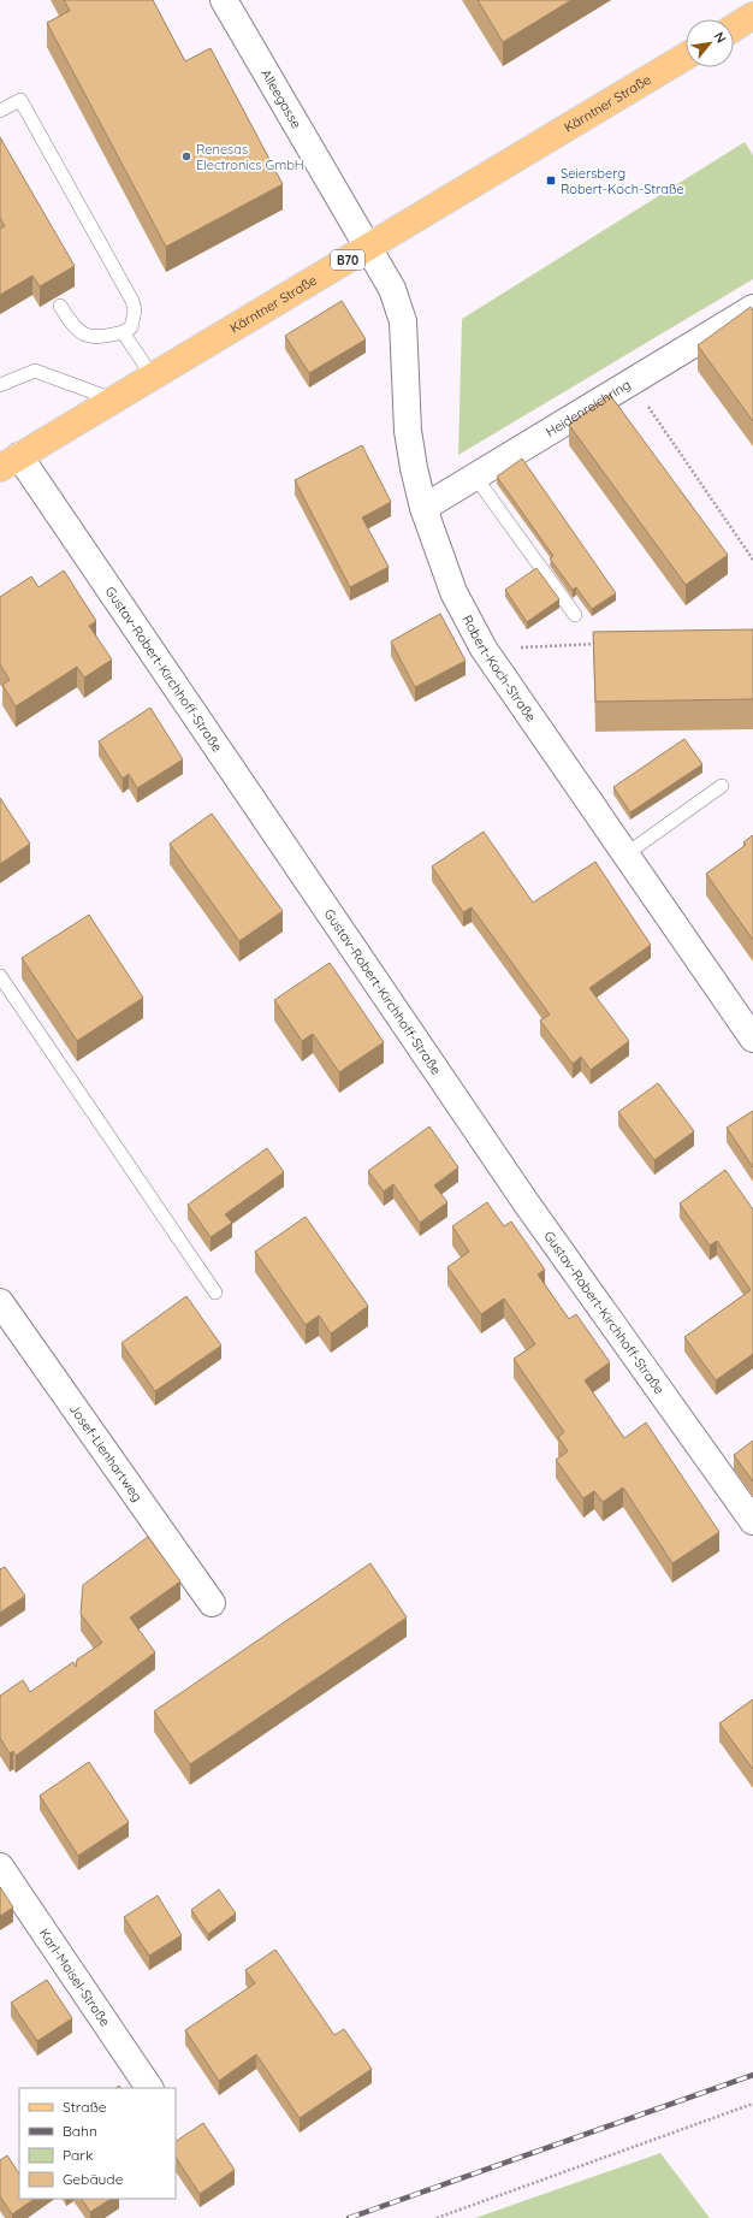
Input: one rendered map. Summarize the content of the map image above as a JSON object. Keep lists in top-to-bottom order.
{
  "streets": {
    "main road": ["Kärntner Straße", "B70"],
    "street": [
      "Alleegasse",
      "Heidenreichring",
      "Robert-Koch-Straße",
      "Gustav-Robert-Kirchhoff-Straße",
      "Josef-Lienhartweg",
      "Karl-Maisel-Straße"
    ]
  },
  "crossings": [
    ["Alleegasse", "Kärntner Straße"],
    ["Alleegasse", "Robert-Koch-Straße"],
    ["Kärntner Straße", "Robert-Koch-Straße"],
    ["Kärntner Straße", "Gustav-Robert-Kirchhoff-Straße"],
    ["Heidenreichring", "Robert-Koch-Straße"]
  ],
  "places": {
    "other": ["Renesas Electronics GmbH"],
    "transit": ["Seiersberg Robert-Koch-Straße"]
  },
  "legend": [
    "Straße",
    "Bahn",
    "Park",
    "Gebäude"
  ],
  "north": "top right"
}
